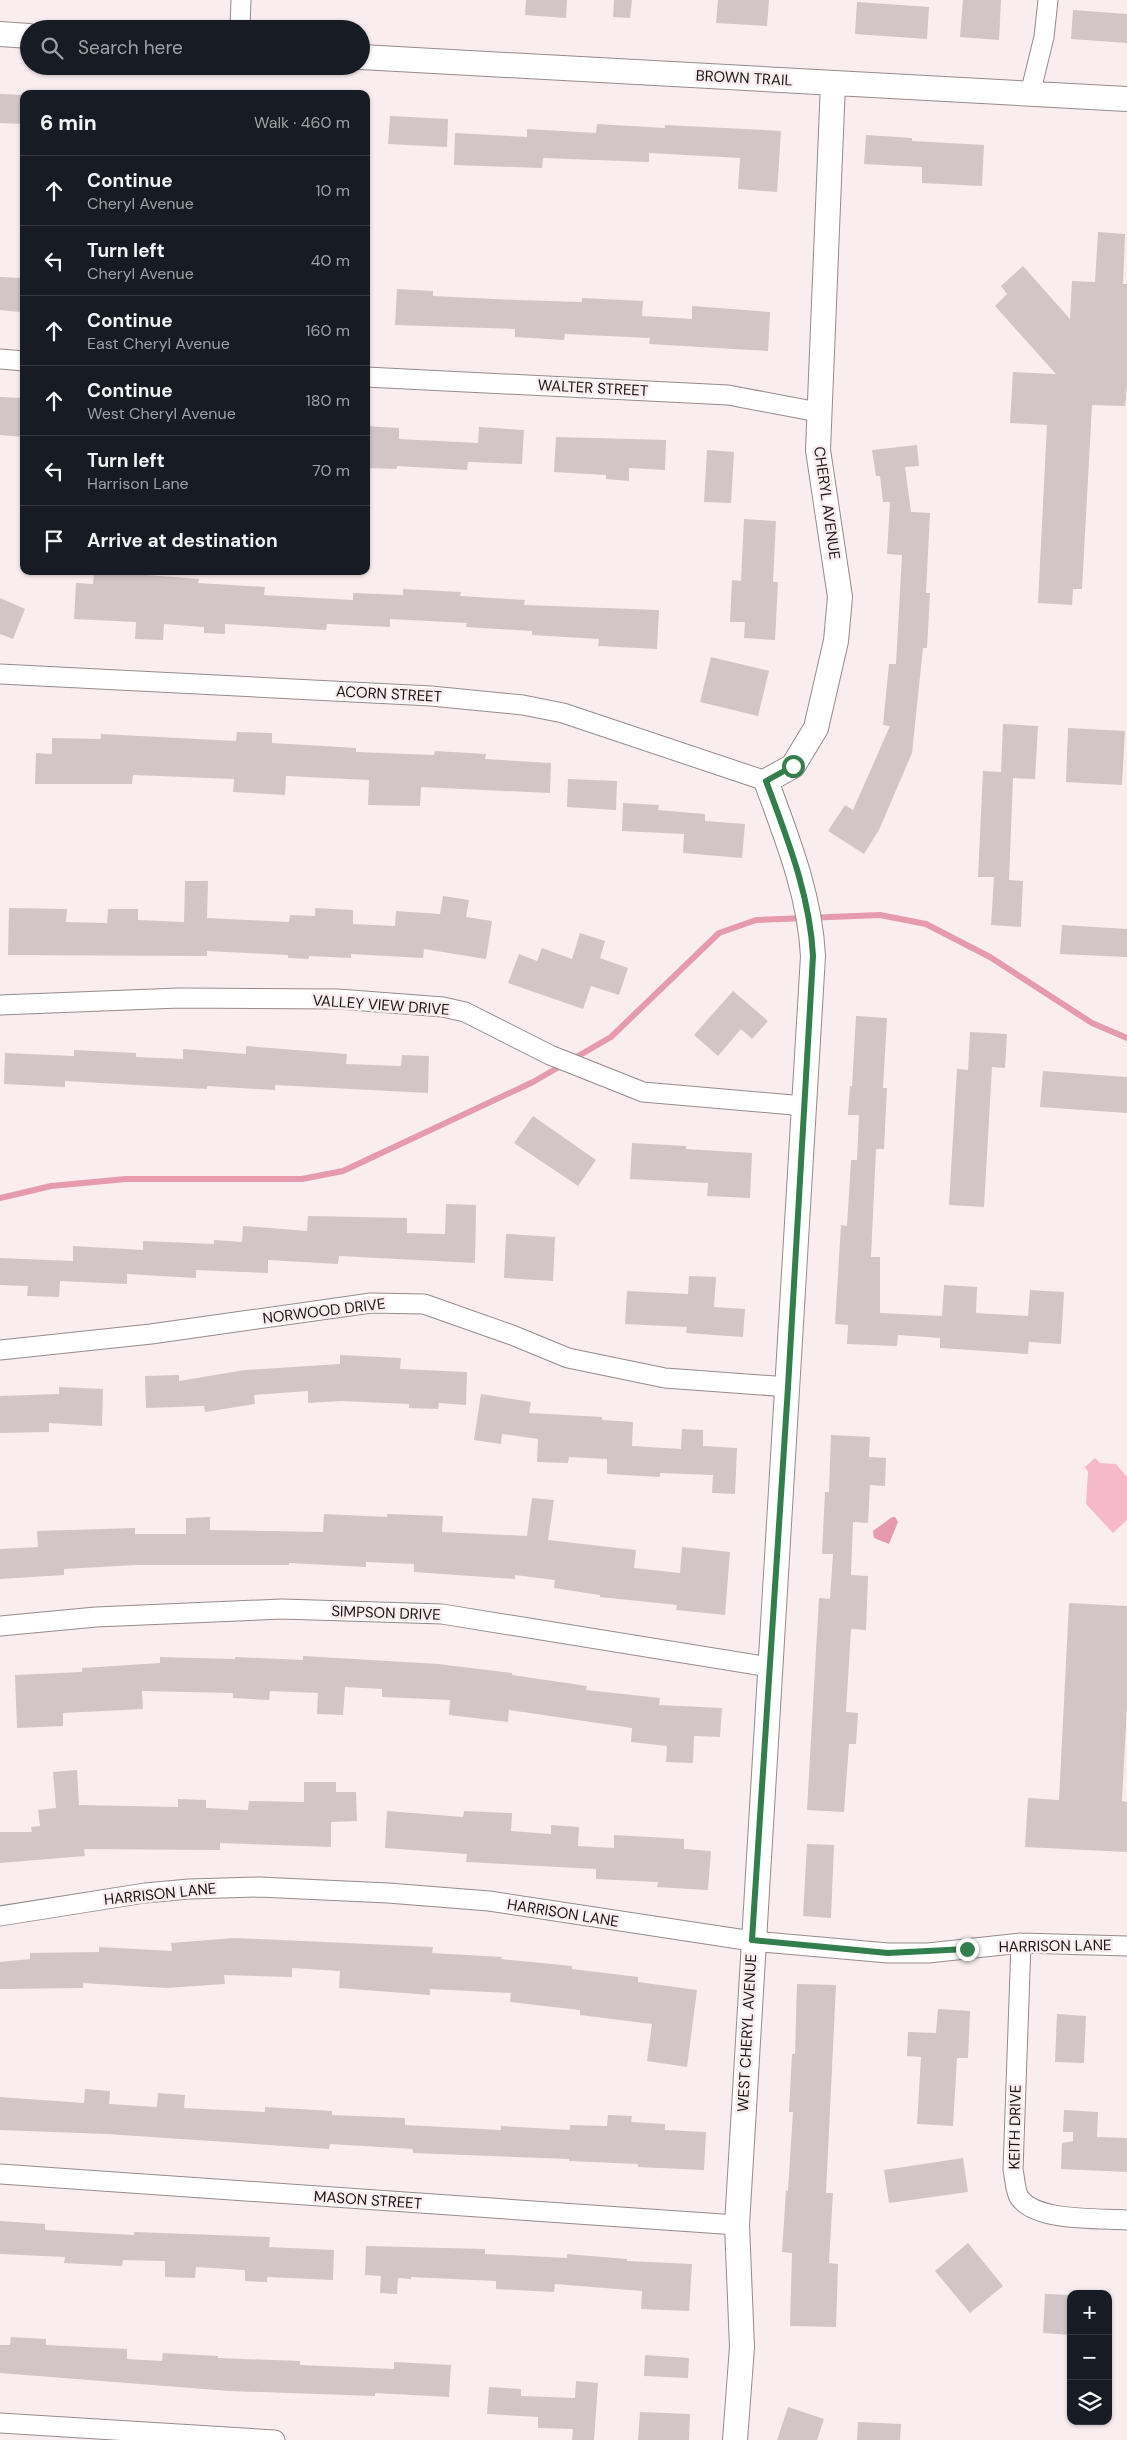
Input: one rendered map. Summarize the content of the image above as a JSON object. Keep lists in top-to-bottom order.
{
  "streets": {
    "street": [
      "BROWN TRAIL",
      "WALTER STREET",
      "CHERYL AVENUE",
      "ACORN STREET",
      "VALLEY VIEW DRIVE",
      "NORWOOD DRIVE",
      "SIMPSON DRIVE",
      "HARRISON LANE",
      "WEST CHERYL AVENUE",
      "KEITH DRIVE",
      "MASON STREET"
    ]
  },
  "crossings": [
    ["BROWN TRAIL", "CHERYL AVENUE"],
    ["WALTER STREET", "CHERYL AVENUE"],
    ["CHERYL AVENUE", "ACORN STREET"],
    ["CHERYL AVENUE", "WEST CHERYL AVENUE"],
    ["ACORN STREET", "WEST CHERYL AVENUE"],
    ["VALLEY VIEW DRIVE", "WEST CHERYL AVENUE"],
    ["NORWOOD DRIVE", "WEST CHERYL AVENUE"],
    ["SIMPSON DRIVE", "WEST CHERYL AVENUE"],
    ["HARRISON LANE", "WEST CHERYL AVENUE"],
    ["HARRISON LANE", "KEITH DRIVE"],
    ["WEST CHERYL AVENUE", "MASON STREET"]
  ],
  "page": {
    "search": "Search here",
    "heading": ["6 min", "Walk · 460 m"],
    "list": [
      ["Continue", "Cheryl Avenue", "10 m"],
      ["Turn left", "Cheryl Avenue", "40 m"],
      ["Continue", "East Cheryl Avenue", "160 m"],
      ["Continue", "West Cheryl Avenue", "180 m"],
      ["Turn left", "Harrison Lane", "70 m"],
      "Arrive at destination"
    ],
    "map_buttons": ["+", "−"]
  }
}
